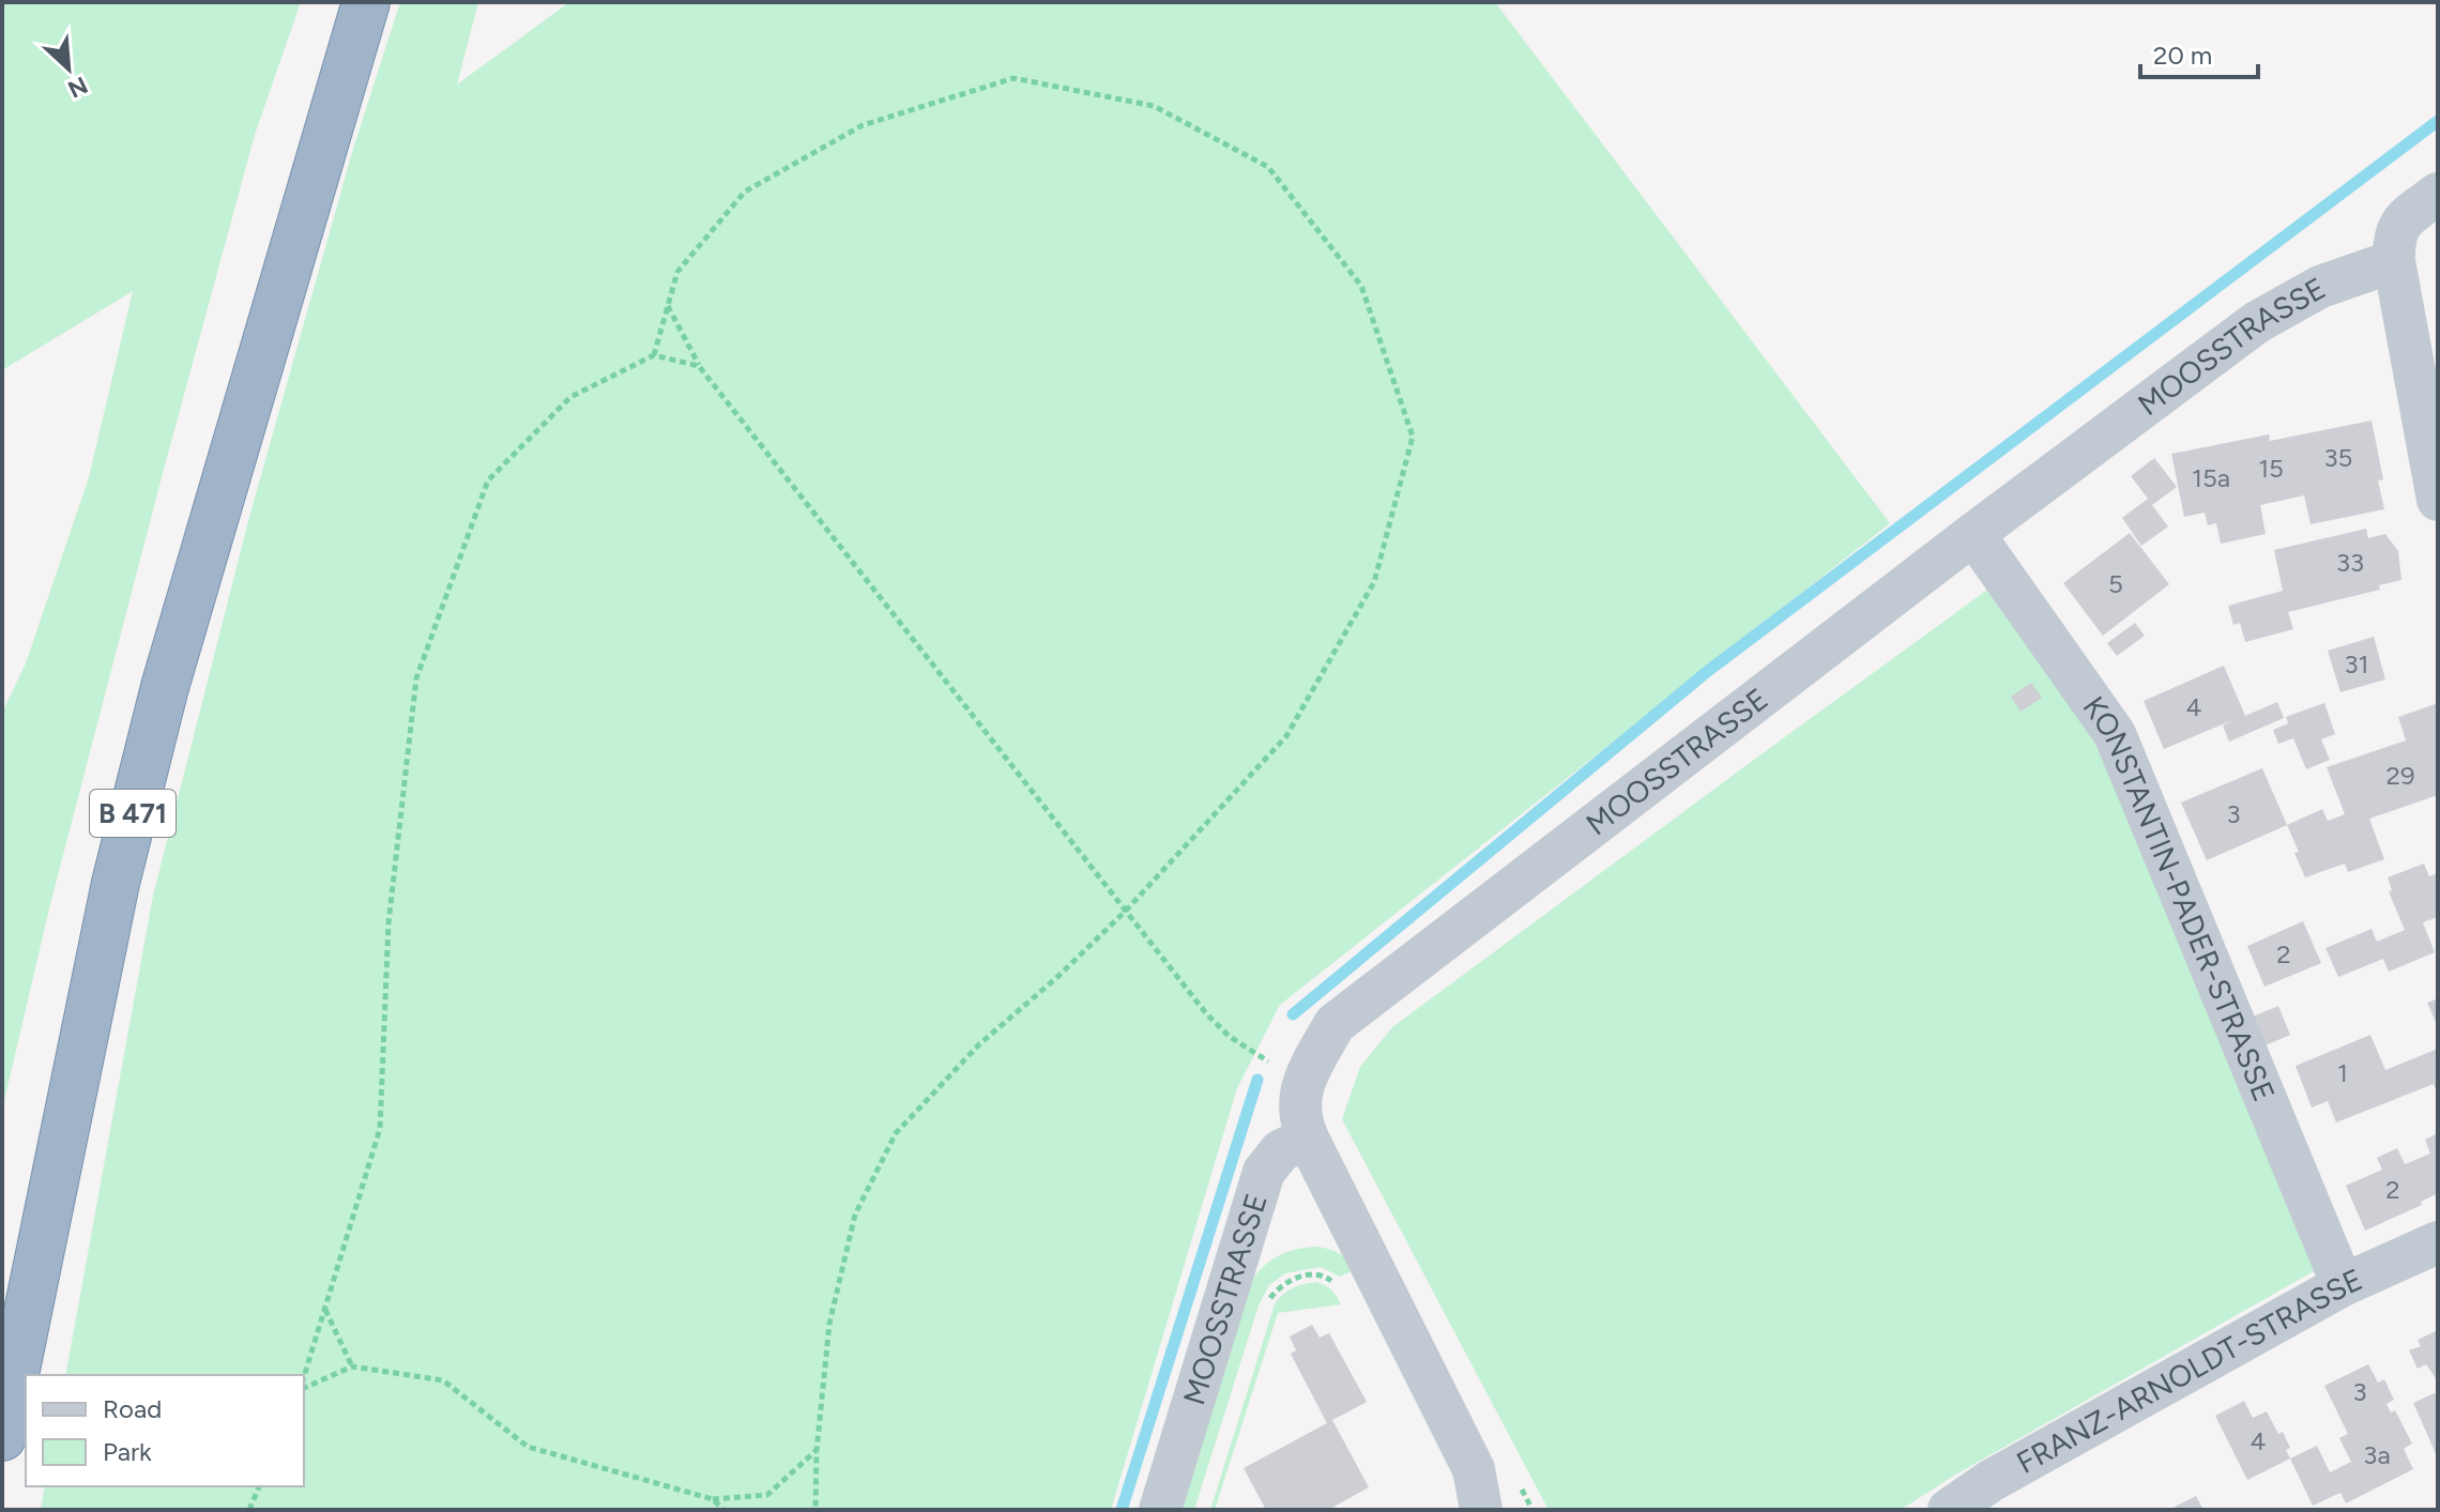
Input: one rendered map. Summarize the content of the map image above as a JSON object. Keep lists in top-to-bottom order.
{
  "streets": {
    "highway": ["B 471"],
    "street": ["MOOSSTRASSE", "KONSTANTIN-PADER-STRASSE", "FRANZ-ARNOLDT-STRASSE"]
  },
  "crossings": [
    ["MOOSSTRASSE", "KONSTANTIN-PADER-STRASSE"],
    ["KONSTANTIN-PADER-STRASSE", "FRANZ-ARNOLDT-STRASSE"]
  ],
  "house_numbers": [
    "35",
    "15",
    "15a",
    "33",
    "5",
    "31",
    "4",
    "29",
    "3",
    "2",
    "1",
    "2",
    "3",
    "4",
    "3a"
  ],
  "legend": ["Road", "Park"],
  "scale_bar": "20 m",
  "north": "bottom right"
}
